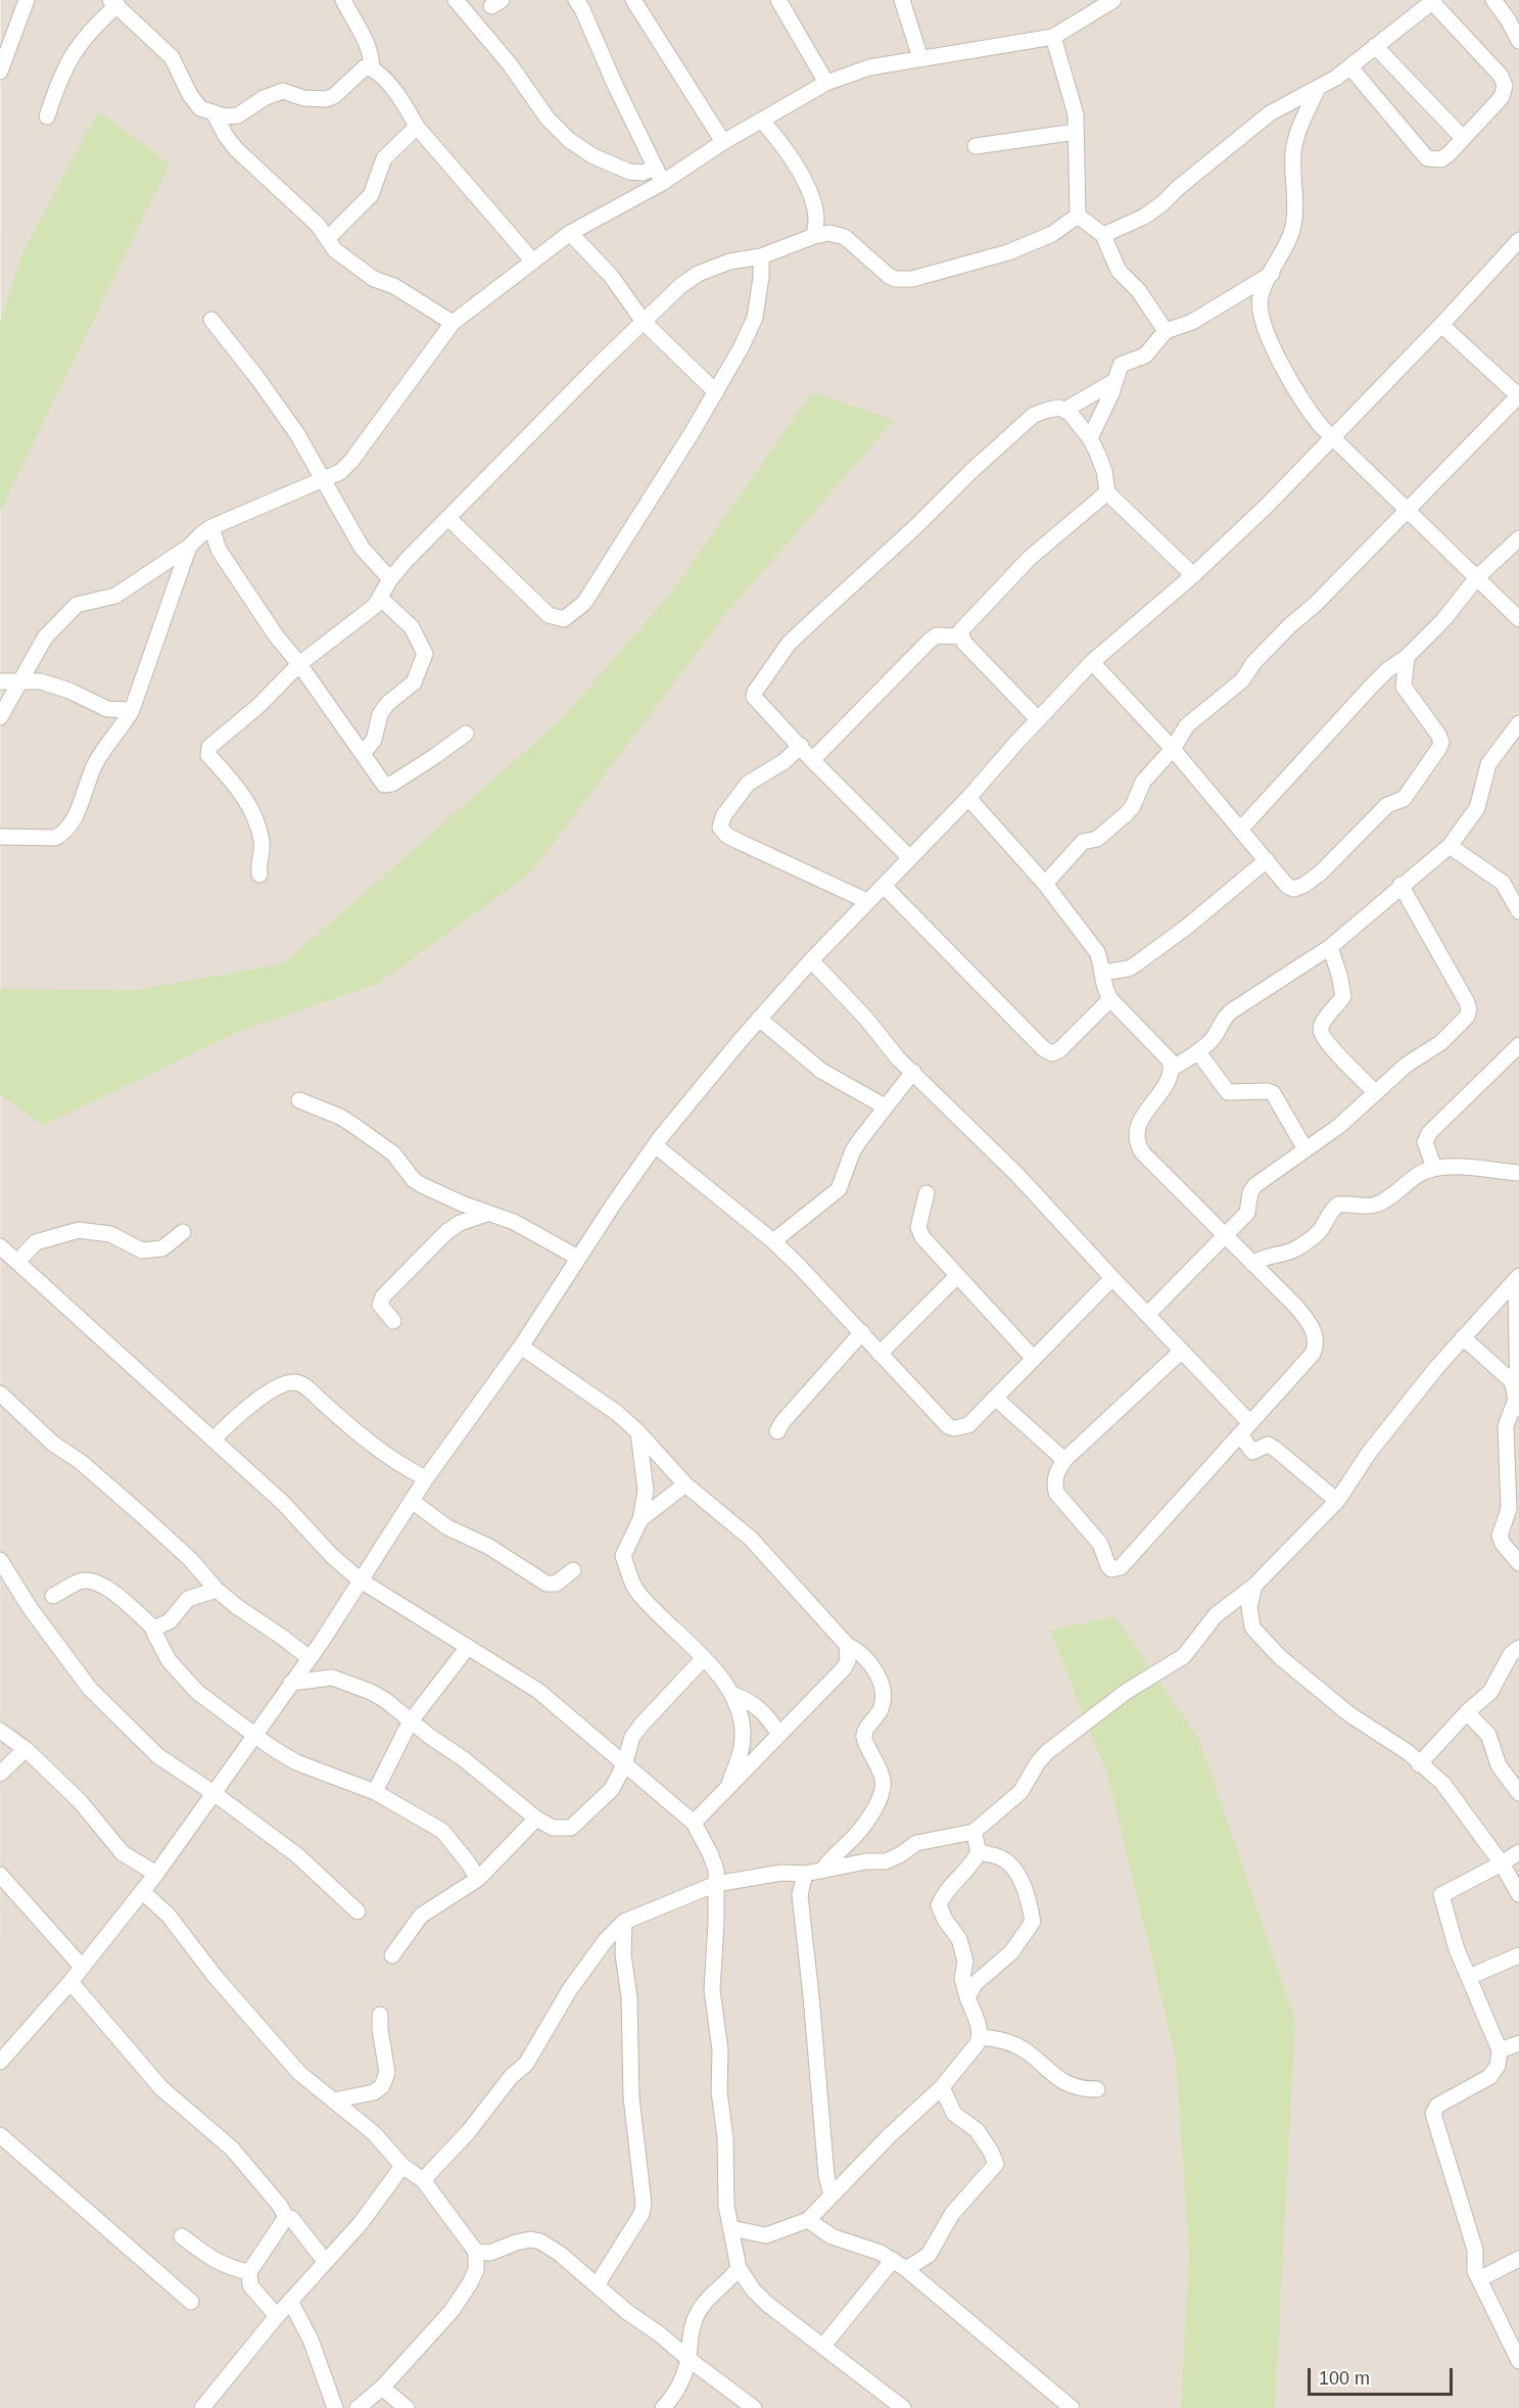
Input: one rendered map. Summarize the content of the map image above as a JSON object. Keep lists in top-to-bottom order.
{
  "scale_bar": "100 m"
}
